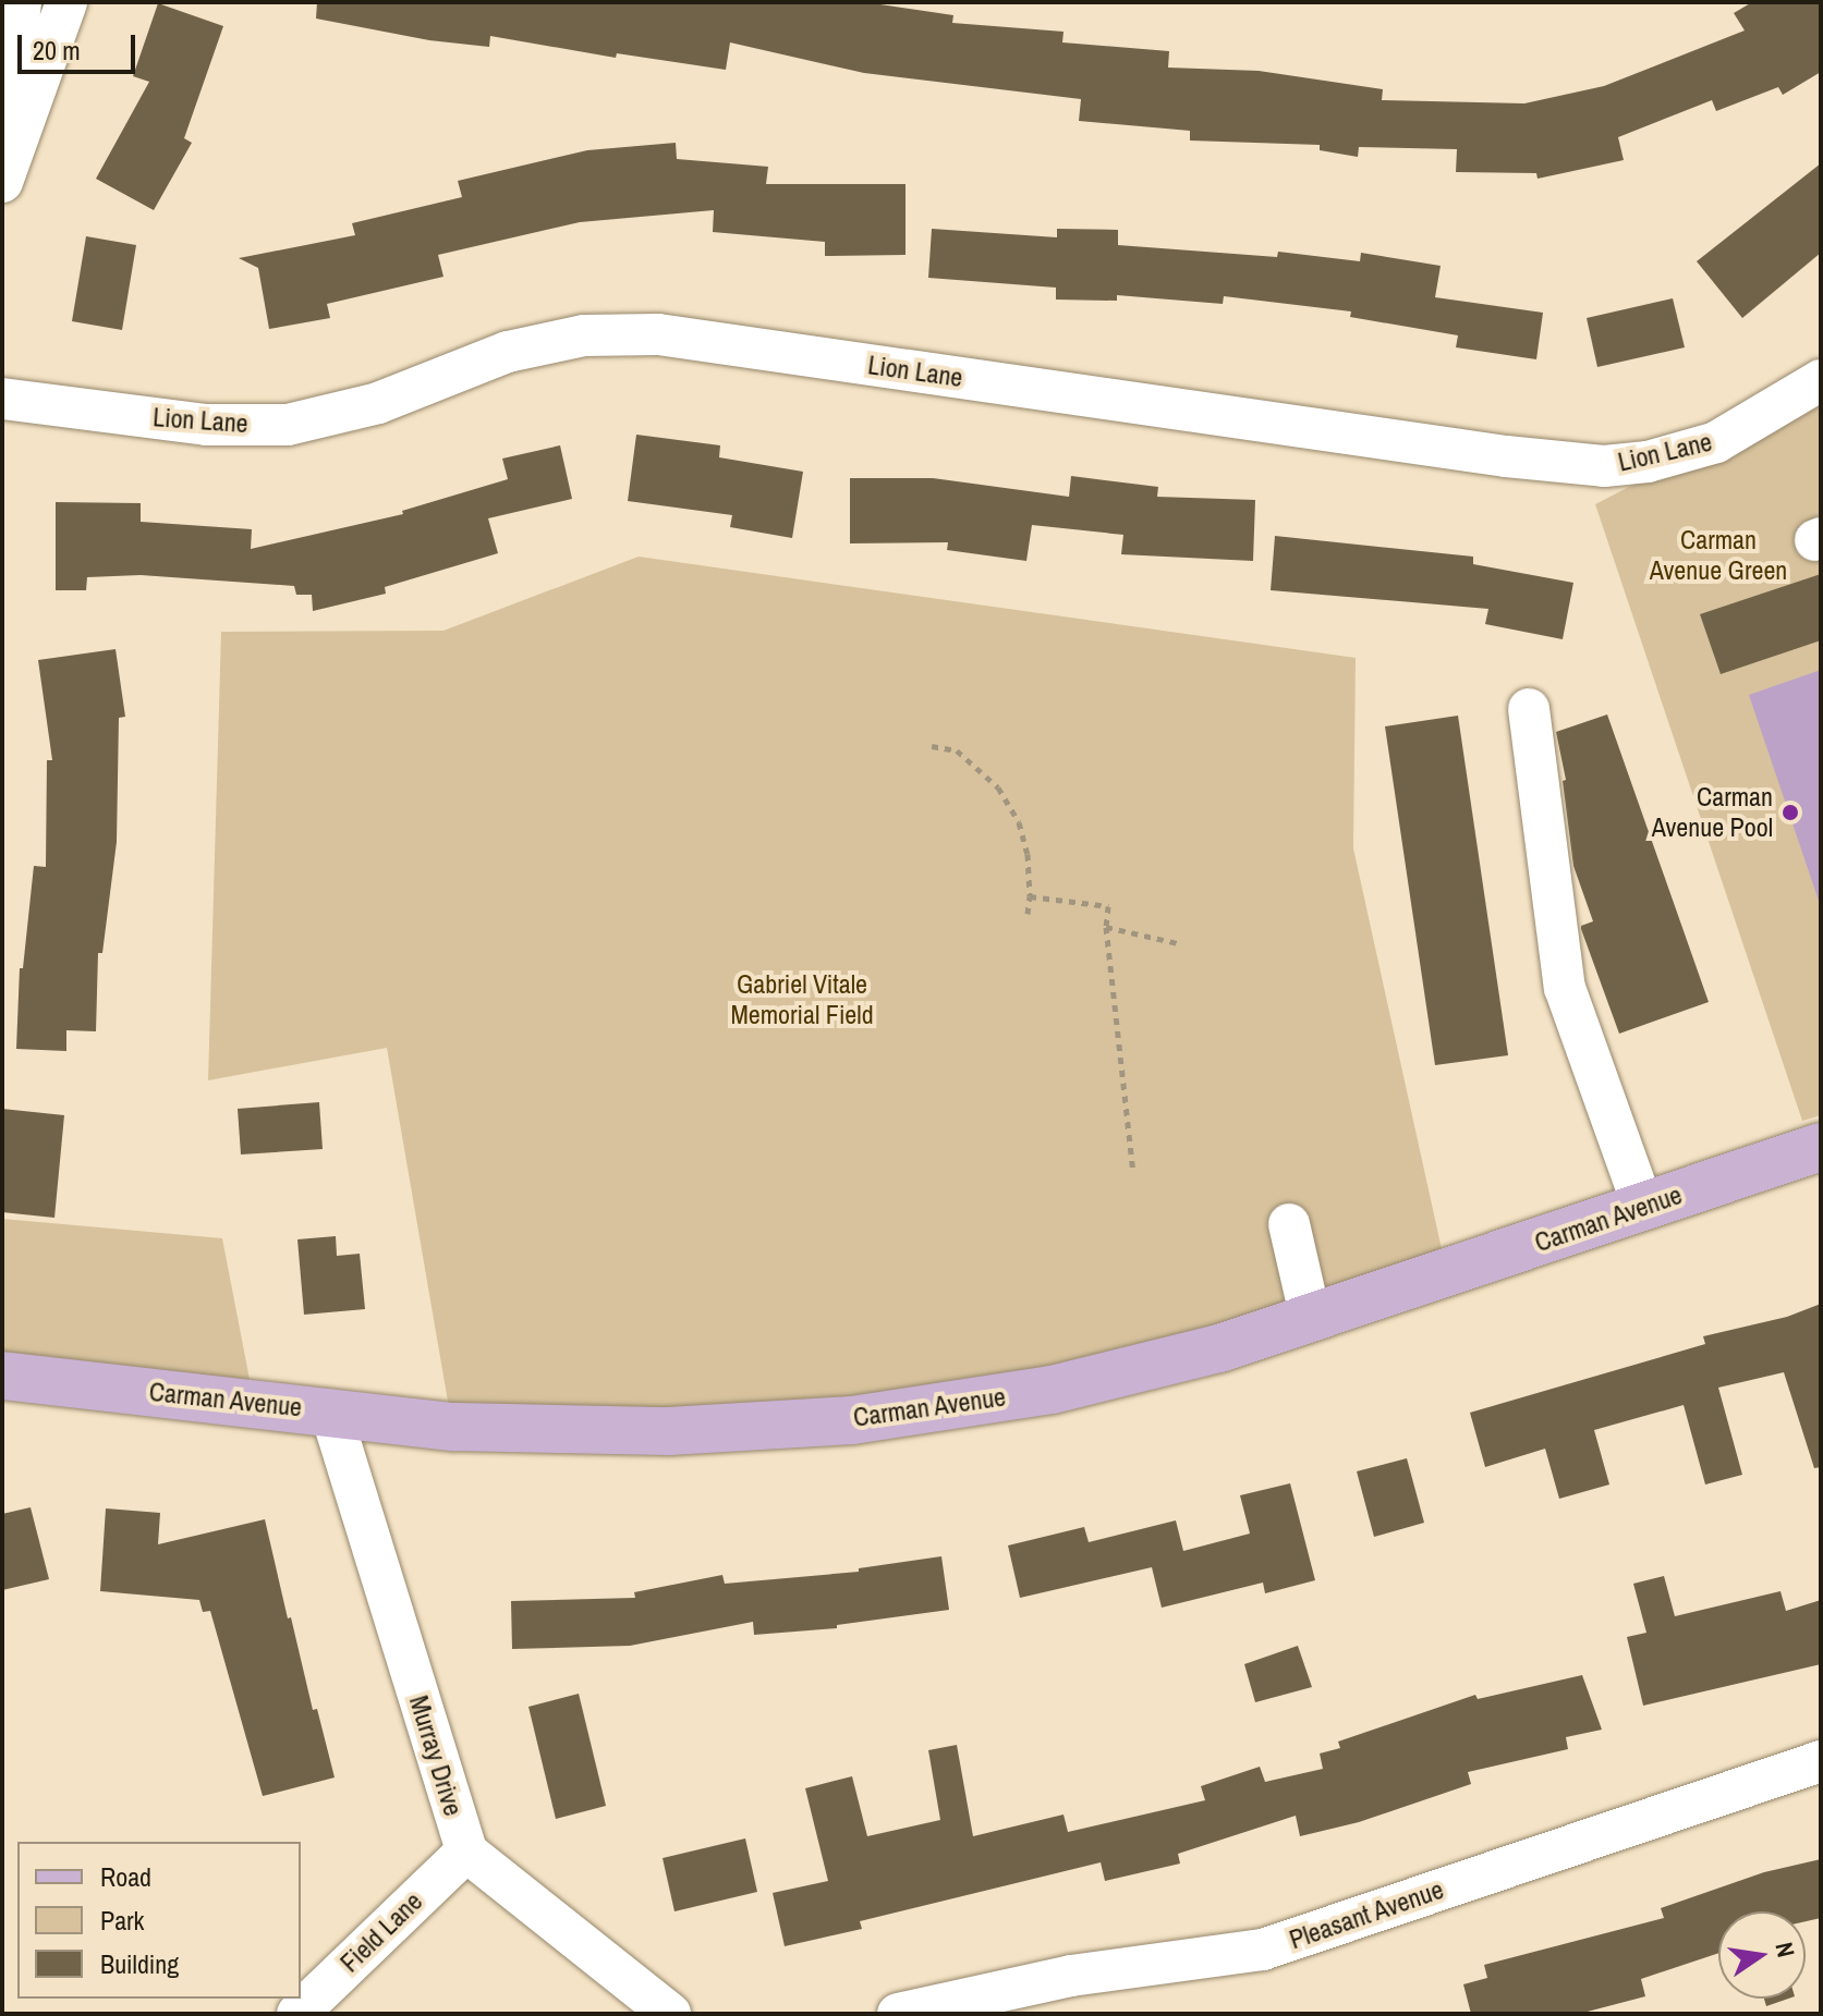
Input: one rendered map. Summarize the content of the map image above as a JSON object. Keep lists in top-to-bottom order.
{
  "streets": {
    "main road": ["Carman Avenue"],
    "street": [
      "Lion Lane",
      "Murray Drive",
      "Pleasant Avenue",
      "Field Lane"
    ]
  },
  "crossings": [
    ["Carman Avenue", "Murray Drive"],
    ["Murray Drive", "Field Lane"]
  ],
  "parks": ["Carman Avenue Green", "Gabriel Vitale Memorial Field"],
  "places": ["Carman Avenue Pool"],
  "legend": ["Road", "Park", "Building"],
  "scale_bar": "20 m",
  "north": "right"
}
